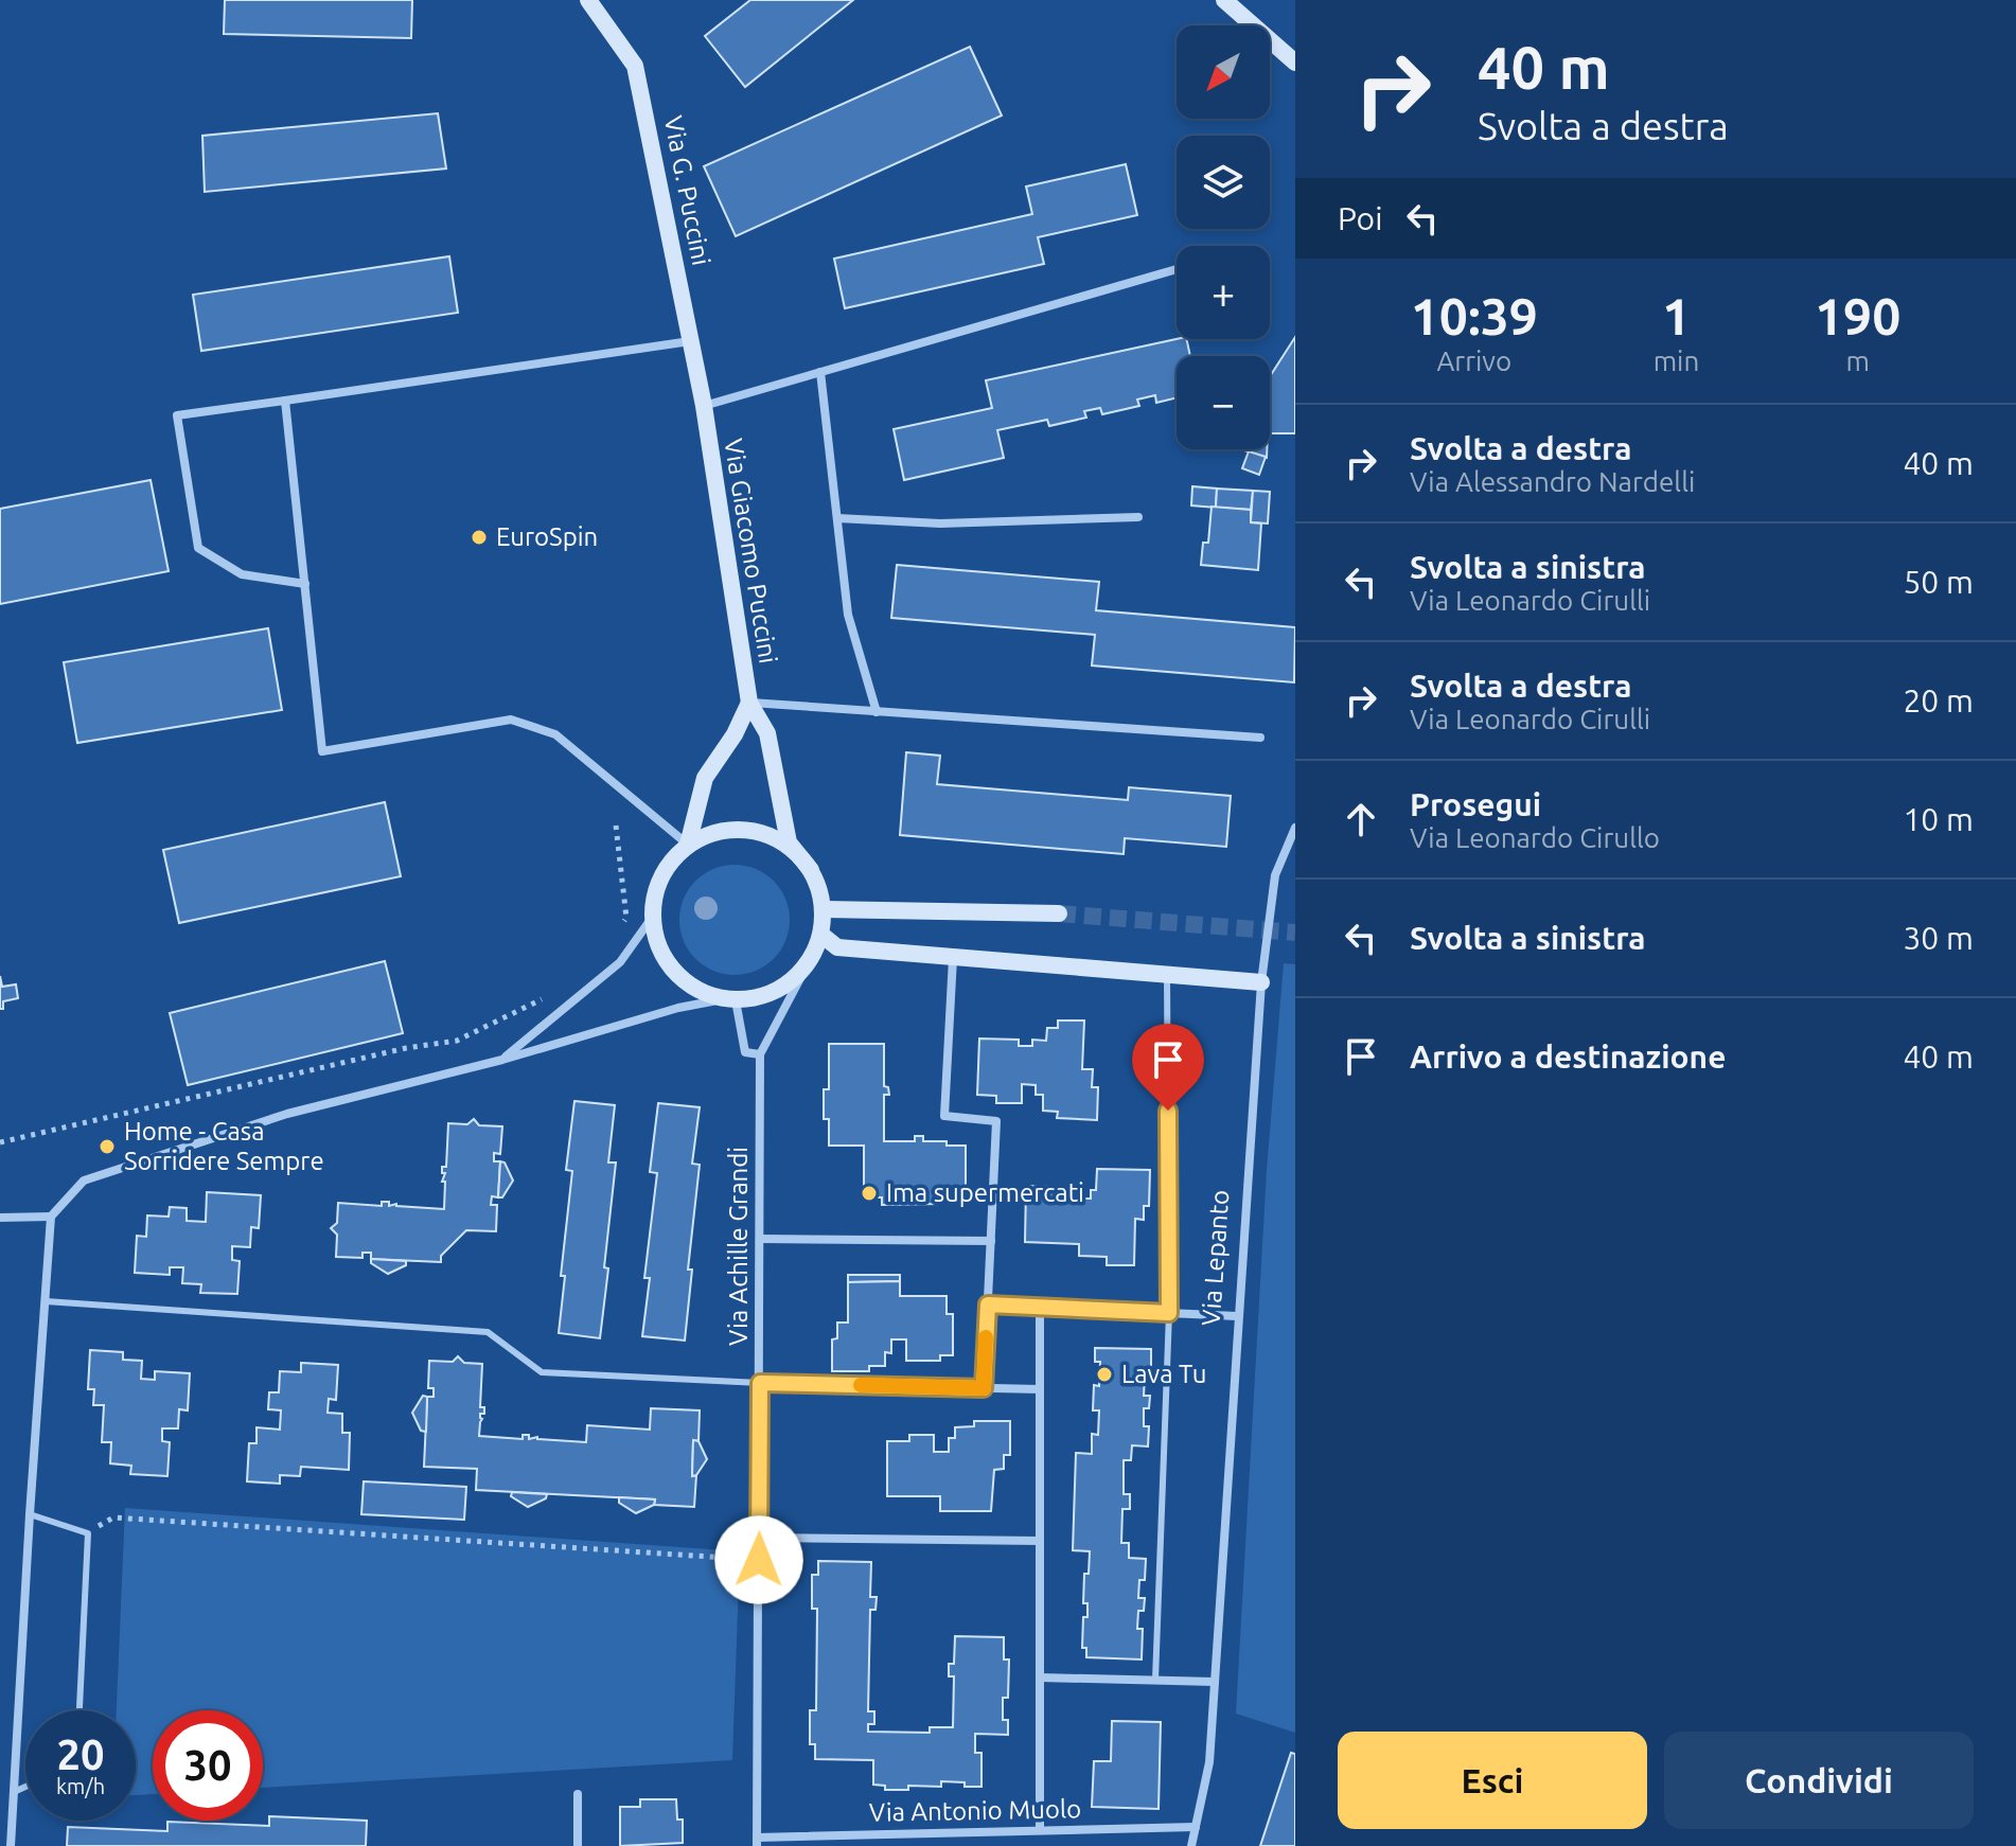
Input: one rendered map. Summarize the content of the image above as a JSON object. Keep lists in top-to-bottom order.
{
  "streets": {
    "street": [
      "Via G. Puccini",
      "Via Giacomo Puccini",
      "Via Achille Grandi",
      "Via Lepanto",
      "Via Antonio Muolo"
    ]
  },
  "crossings": [
    ["Via G. Puccini", "Via Giacomo Puccini"],
    ["Via Achille Grandi", "Via Antonio Muolo"],
    ["Via Lepanto", "Via Antonio Muolo"]
  ],
  "places": [
    "EuroSpin",
    "Home - Casa Sorridere Sempre",
    "Ima supermercati",
    "Lava Tu"
  ],
  "north": "bottom left",
  "page": {
    "turn": ["40 m", "Svolta a destra"],
    "map_buttons": ["+", "−"],
    "then": "Poi",
    "eta": [
      "10:39",
      "Arrivo",
      "1",
      "min",
      "190",
      "m"
    ],
    "list": [
      {
        "name": "Svolta a destra",
        "note": "Via Alessandro Nardelli",
        "value": "40 m"
      },
      {
        "name": "Svolta a sinistra",
        "note": "Via Leonardo Cirulli",
        "value": "50 m"
      },
      {
        "name": "Svolta a destra",
        "note": "Via Leonardo Cirulli",
        "value": "20 m"
      },
      {
        "name": "Prosegui",
        "note": "Via Leonardo Cirullo",
        "value": "10 m"
      },
      {
        "name": "Svolta a sinistra",
        "value": "30 m"
      },
      {
        "name": "Arrivo a destinazione",
        "value": "40 m"
      }
    ],
    "speed": "20 km/h",
    "limit": "30",
    "buttons": ["Esci", "Condividi"]
  }
}
